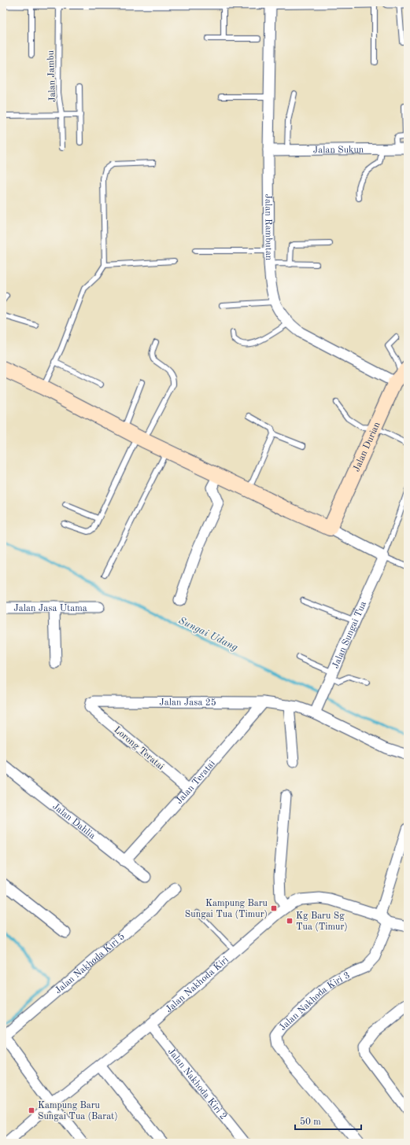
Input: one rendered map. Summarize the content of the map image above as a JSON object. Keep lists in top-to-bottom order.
{
  "streets": {
    "street": [
      "Jalan Sukun",
      "Jalan Rambutan",
      "Jalan Durian",
      "Jalan Jasa Utama",
      "Jalan Sungai Tua",
      "Jalan Jasa 25",
      "Lorong Teratai",
      "Jalan Teratai",
      "Jalan Dahlia",
      "Jalan Nakhoda Kiri 5",
      "Jalan Nakhoda Kiri",
      "Jalan Nakhoda Kiri 3",
      "Jalan Nakhoda Kiri 2"
    ],
    "lane": ["Jalan Jambu"]
  },
  "crossings": [
    ["Jalan Sukun", "Jalan Rambutan"],
    ["Jalan Rambutan", "Jalan Durian"],
    ["Jalan Sungai Tua", "Jalan Jasa 25"],
    ["Jalan Jasa 25", "Lorong Teratai"],
    ["Jalan Jasa 25", "Jalan Teratai"],
    ["Lorong Teratai", "Jalan Teratai"],
    ["Jalan Teratai", "Jalan Dahlia"],
    ["Jalan Nakhoda Kiri", "Jalan Nakhoda Kiri 3"],
    ["Jalan Nakhoda Kiri", "Jalan Nakhoda Kiri 2"]
  ],
  "water": ["Sungai Udang"],
  "places": {
    "transit": ["Kampung Baru Sungai Tua (Timur)", "Kg Baru Sg Tua (Timur)", "Kampung Baru Sungai Tua (Barat)"]
  },
  "scale_bar": "50 m"
}
